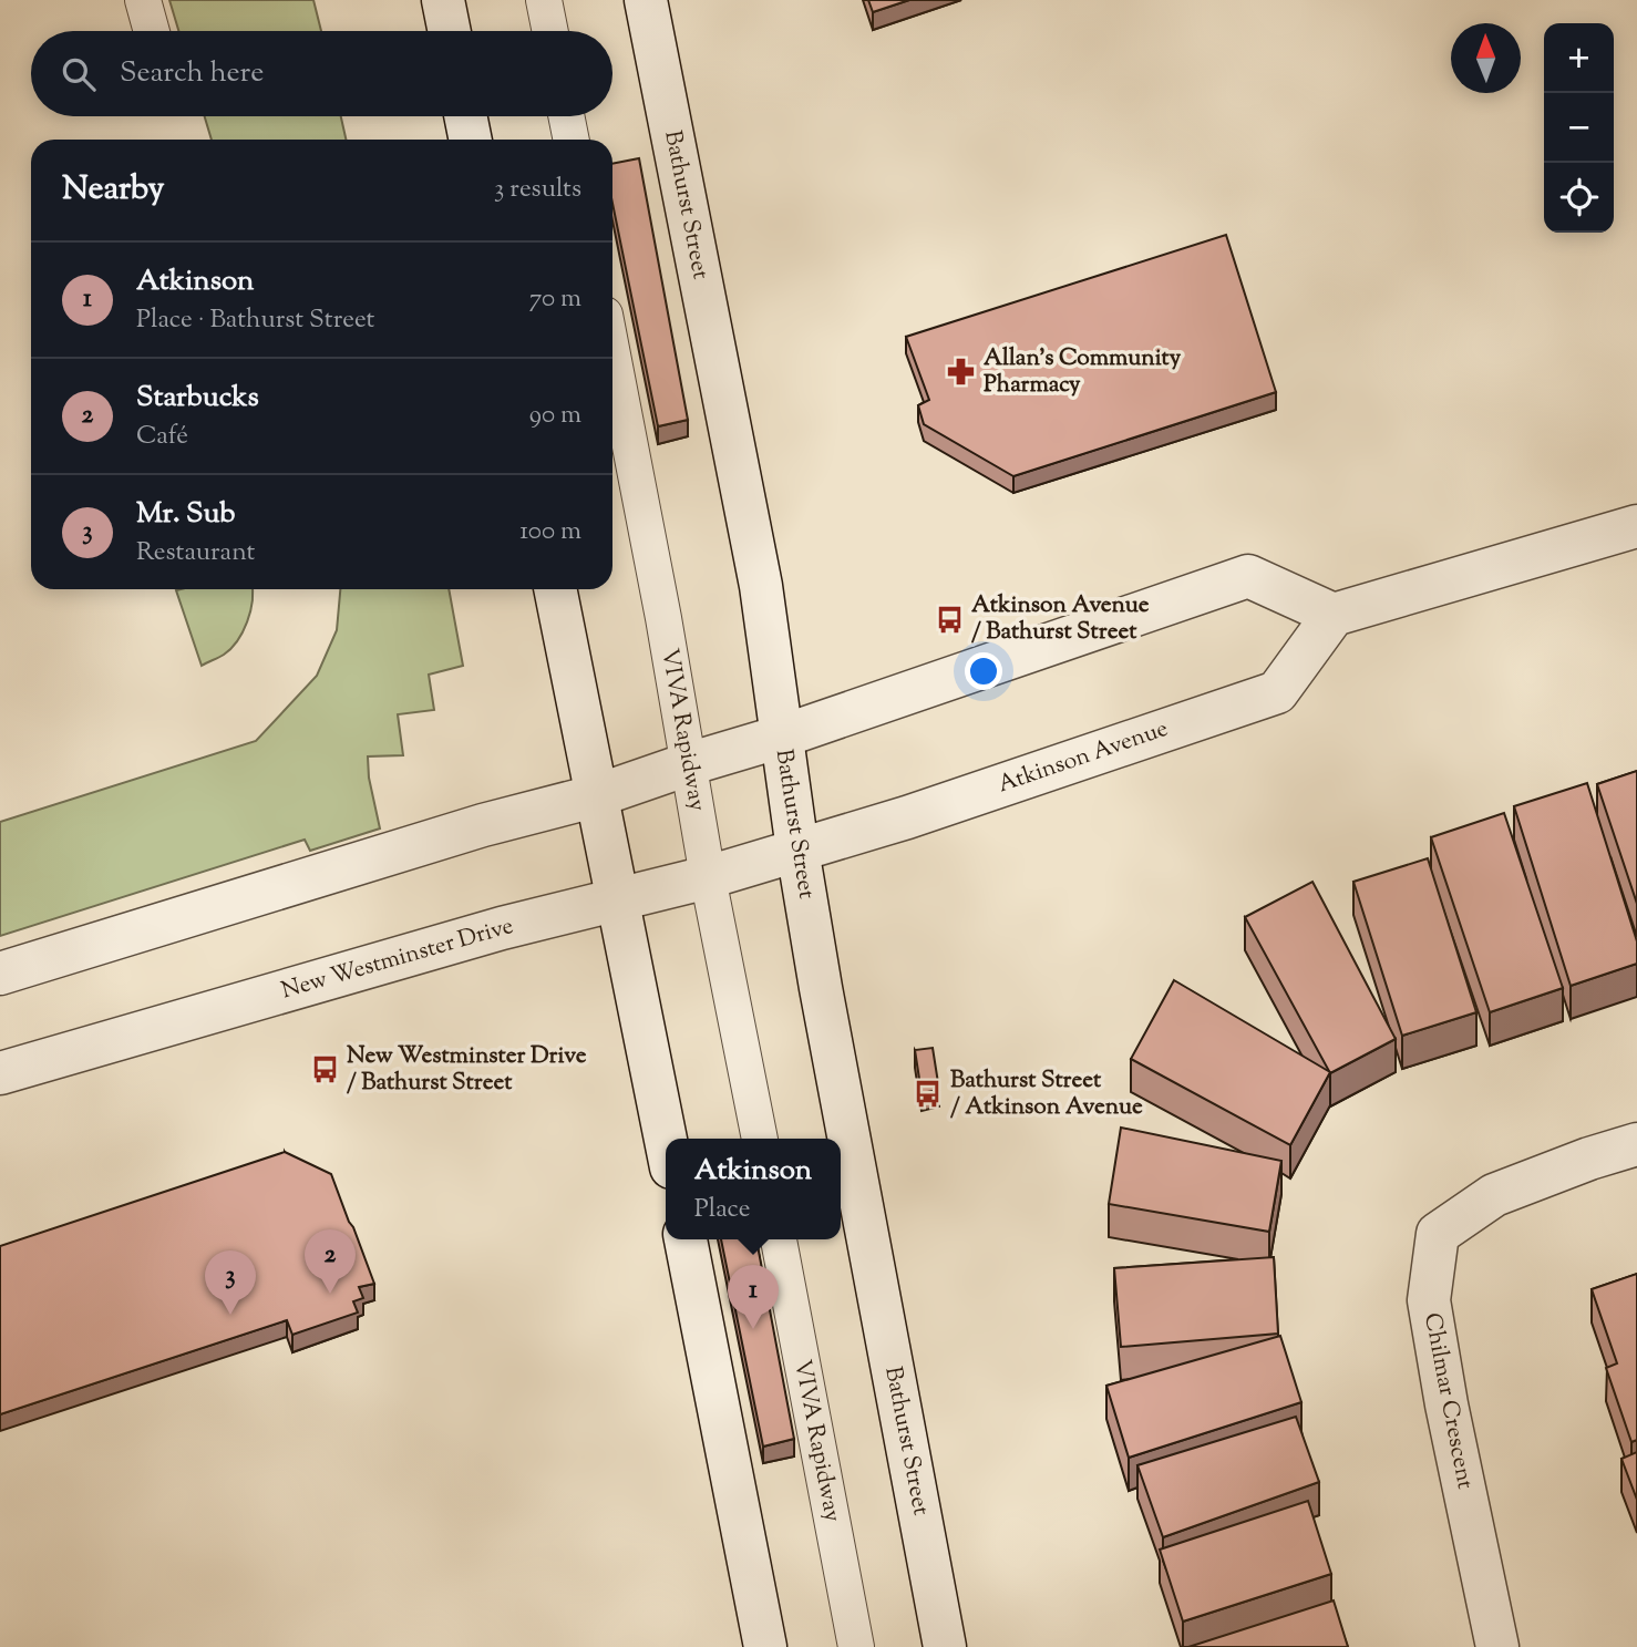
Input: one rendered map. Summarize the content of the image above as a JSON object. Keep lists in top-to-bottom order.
{
  "streets": {
    "street": [
      "Bathurst Street",
      "Atkinson Avenue",
      "New Westminster Drive",
      "Chilmar Crescent"
    ],
    "lane": ["VIVA Rapidway"]
  },
  "crossings": [
    ["Bathurst Street", "Atkinson Avenue"],
    ["Bathurst Street", "New Westminster Drive"],
    ["VIVA Rapidway", "New Westminster Drive"],
    ["Atkinson Avenue", "New Westminster Drive"]
  ],
  "places": {
    "pharmacy": ["Allan's Community Pharmacy"],
    "bus stop": ["Atkinson Avenue / Bathurst Street", "New Westminster Drive / Bathurst Street", "Bathurst Street / Atkinson Avenue"]
  },
  "north": "top",
  "page": {
    "map_buttons": ["+", "−"],
    "search": "Search here",
    "heading": ["Nearby", "3 results"],
    "list": [
      {
        "mark": "1",
        "name": "Atkinson",
        "note": "Place · Bathurst Street",
        "value": "70 m"
      },
      {
        "mark": "2",
        "name": "Starbucks",
        "note": "Café",
        "value": "90 m"
      },
      {
        "mark": "3",
        "name": "Mr. Sub",
        "note": "Restaurant",
        "value": "100 m"
      }
    ],
    "popup": ["Atkinson", "Place"],
    "pins": ["2", "3", "1"]
  }
}
